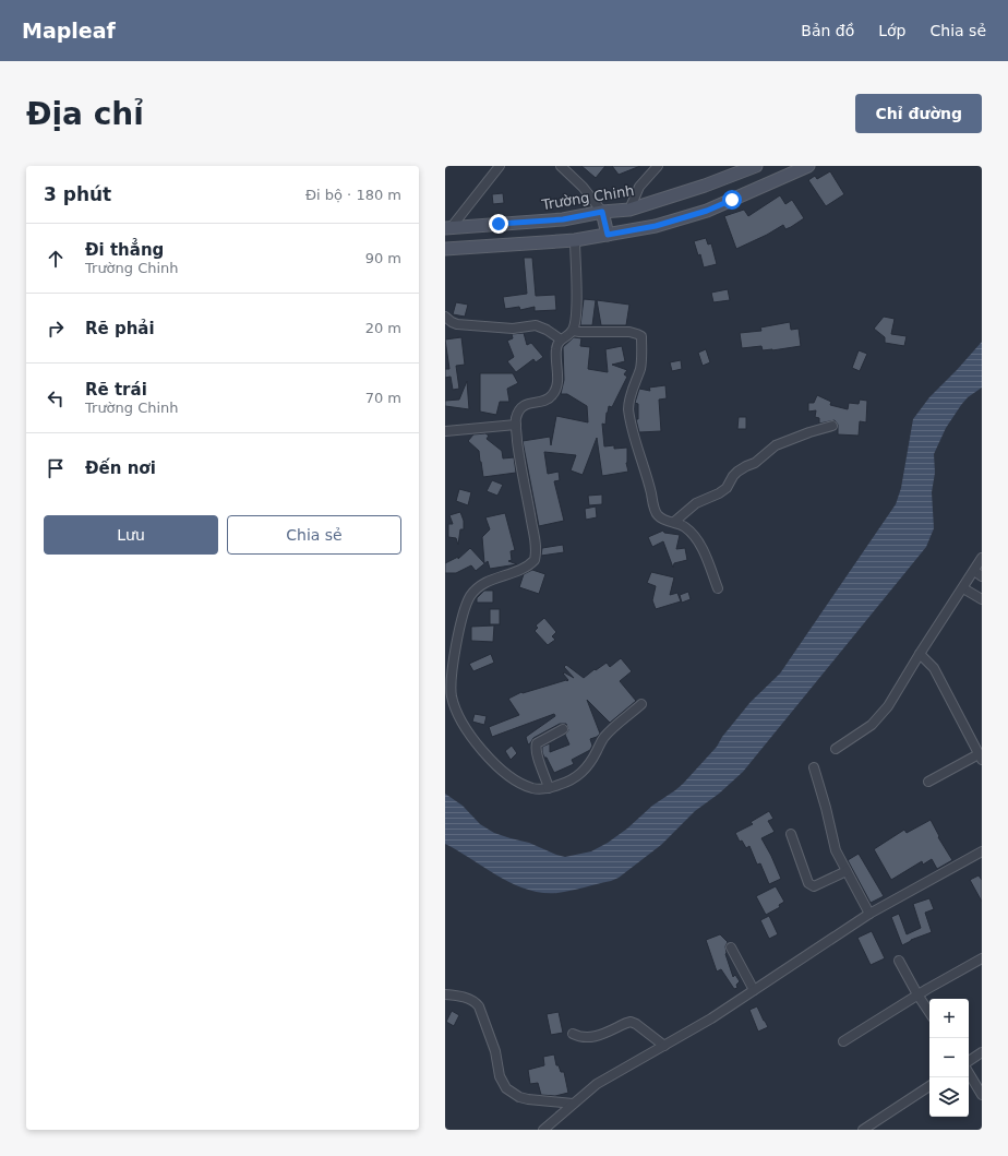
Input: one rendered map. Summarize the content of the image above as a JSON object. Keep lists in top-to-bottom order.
{
  "streets": {
    "street": ["Trường Chinh"]
  },
  "page": {
    "header": "Mapleaf",
    "nav": ["Bản đồ", "Lớp", "Chia sẻ"],
    "buttons": [
      "Chỉ đường",
      ["Lưu", "Chia sẻ"]
    ],
    "title": "Địa chỉ",
    "heading": ["3 phút", "Đi bộ · 180 m"],
    "list": [
      ["Đi thẳng", "Trường Chinh", "90 m"],
      ["Rẽ phải", "20 m"],
      ["Rẽ trái", "Trường Chinh", "70 m"],
      "Đến nơi"
    ],
    "map_buttons": ["+", "−"]
  }
}
